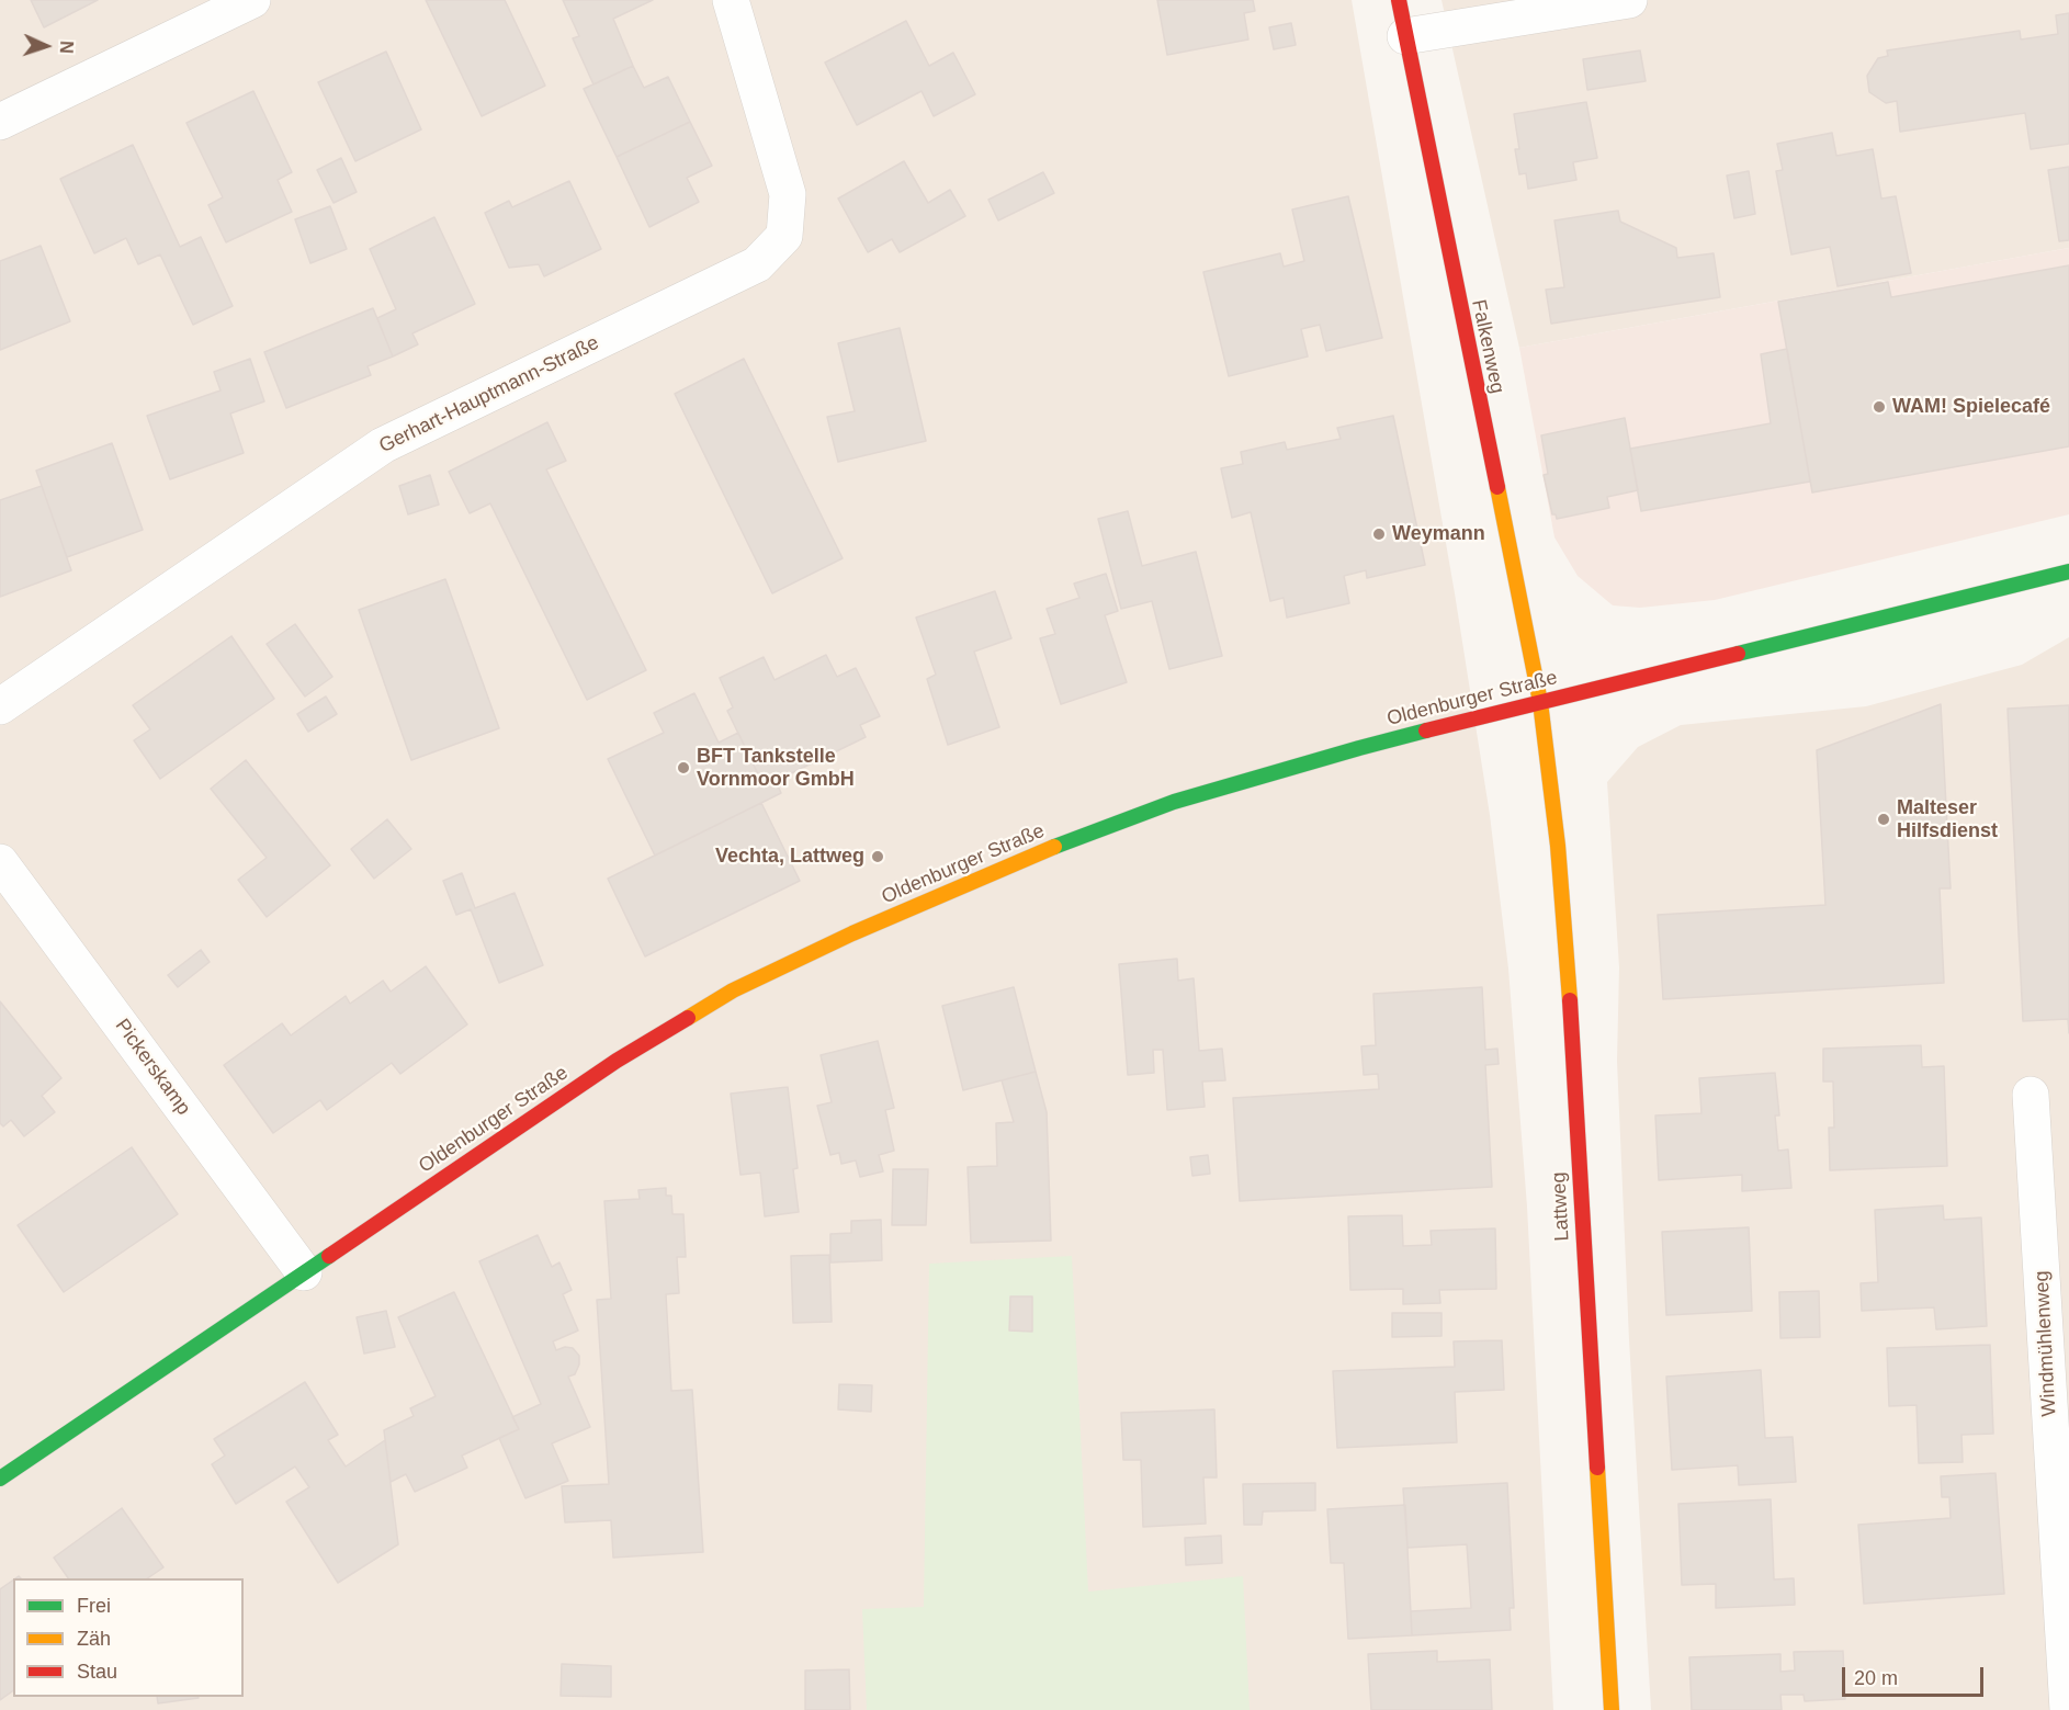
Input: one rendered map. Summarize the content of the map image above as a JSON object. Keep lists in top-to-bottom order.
{
  "streets": {
    "main road": ["Falkenweg", "Oldenburger Straße", "Lattweg"],
    "street": ["Gerhart-Hauptmann-Straße", "Pickerskamp", "Windmühlenweg"]
  },
  "crossings": [
    ["Falkenweg", "Oldenburger Straße"],
    ["Falkenweg", "Lattweg"],
    ["Oldenburger Straße", "Pickerskamp"],
    ["Oldenburger Straße", "Lattweg"]
  ],
  "places": [
    "WAM! Spielecafé",
    "Weymann",
    "BFT Tankstelle Vornmoor GmbH",
    "Malteser Hilfsdienst",
    "Vechta, Lattweg"
  ],
  "legend": ["Frei", "Zäh", "Stau"],
  "scale_bar": "20 m",
  "north": "right"
}
